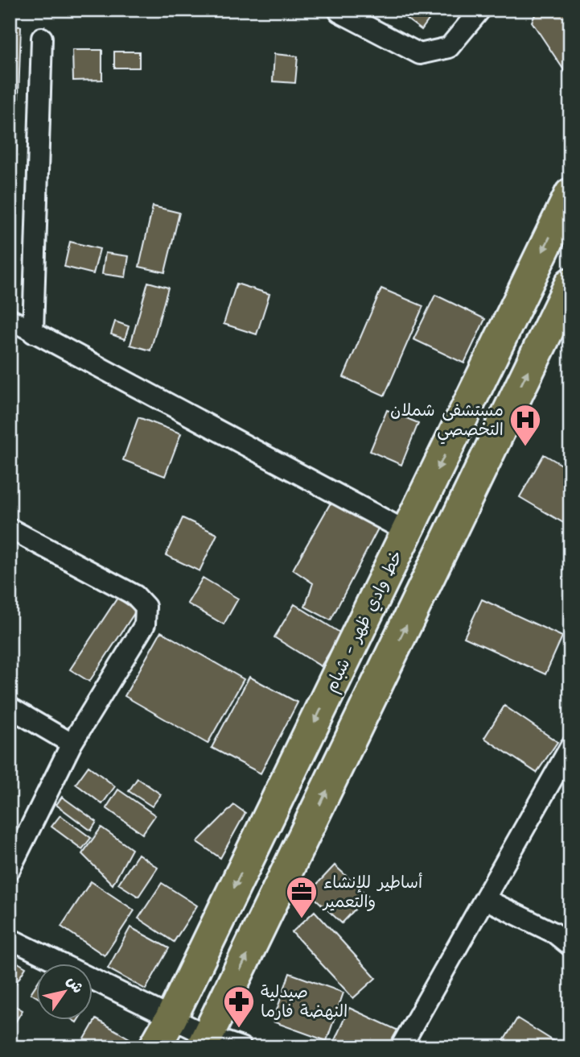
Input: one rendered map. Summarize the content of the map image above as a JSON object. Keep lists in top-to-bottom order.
{
  "streets": {
    "main road": ["خط وادي ظهر - شبام"]
  },
  "places": {
    "hospital": ["مستشفى شملان التخصصي"],
    "office": ["أساطير للإنشاء والتعمير"],
    "pharmacy": ["صيدلية النهضة فارما"]
  },
  "north": "top right"
}
